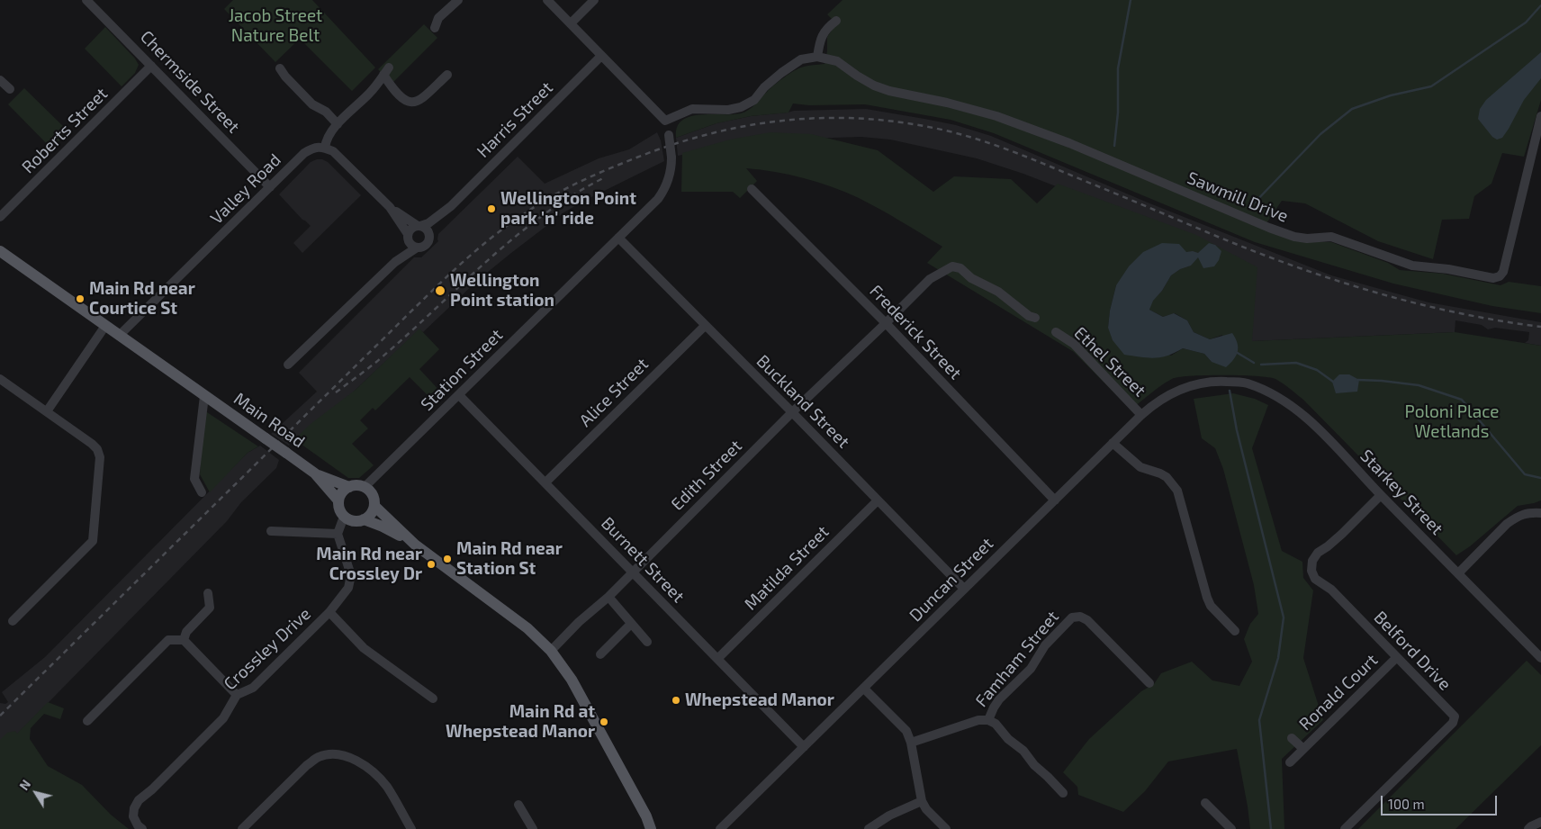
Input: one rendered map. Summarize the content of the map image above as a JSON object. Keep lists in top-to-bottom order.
{
  "streets": {
    "main road": ["Main Road"],
    "street": [
      "Chermside Street",
      "Harris Street",
      "Roberts Street",
      "Valley Road",
      "Sawmill Drive",
      "Frederick Street",
      "Ethel Street",
      "Station Street",
      "Alice Street",
      "Buckland Street",
      "Edith Street",
      "Starkey Street",
      "Burnett Street",
      "Matilda Street",
      "Duncan Street",
      "Crossley Drive",
      "Belford Drive",
      "Famham Street",
      "Ronald Court"
    ]
  },
  "crossings": [
    ["Chermside Street", "Roberts Street"],
    ["Chermside Street", "Valley Road"],
    ["Valley Road", "Main Road"],
    ["Frederick Street", "Edith Street"],
    ["Frederick Street", "Duncan Street"],
    ["Ethel Street", "Duncan Street"],
    ["Station Street", "Buckland Street"],
    ["Station Street", "Main Road"],
    ["Station Street", "Burnett Street"],
    ["Alice Street", "Buckland Street"],
    ["Alice Street", "Burnett Street"],
    ["Buckland Street", "Edith Street"],
    ["Buckland Street", "Matilda Street"],
    ["Buckland Street", "Duncan Street"],
    ["Edith Street", "Burnett Street"],
    ["Starkey Street", "Duncan Street"],
    ["Starkey Street", "Belford Drive"],
    ["Burnett Street", "Matilda Street"],
    ["Burnett Street", "Duncan Street"],
    ["Belford Drive", "Ronald Court"]
  ],
  "parks": ["Jacob Street Nature Belt", "Poloni Place Wetlands"],
  "places": [
    "Wellington Point park 'n' ride",
    "Wellington Point station",
    "Main Rd near Courtice St",
    "Main Rd near Station St",
    "Main Rd near Crossley Dr",
    "Whepstead Manor",
    "Main Rd at Whepstead Manor"
  ],
  "scale_bar": "100 m",
  "north": "top left"
}
